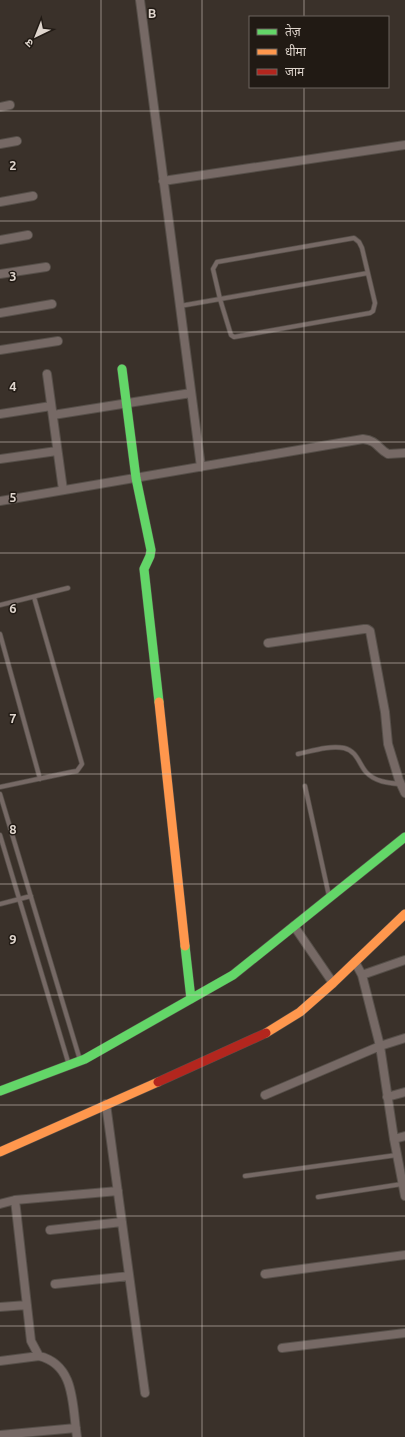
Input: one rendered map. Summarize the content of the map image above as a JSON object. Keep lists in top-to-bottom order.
{
  "legend": ["तेज़", "धीमा", "जाम"],
  "north": "bottom left",
  "grid": {
    "columns": ["B"],
    "rows": [
      "2",
      "3",
      "4",
      "5",
      "6",
      "7",
      "8",
      "9"
    ]
  }
}
